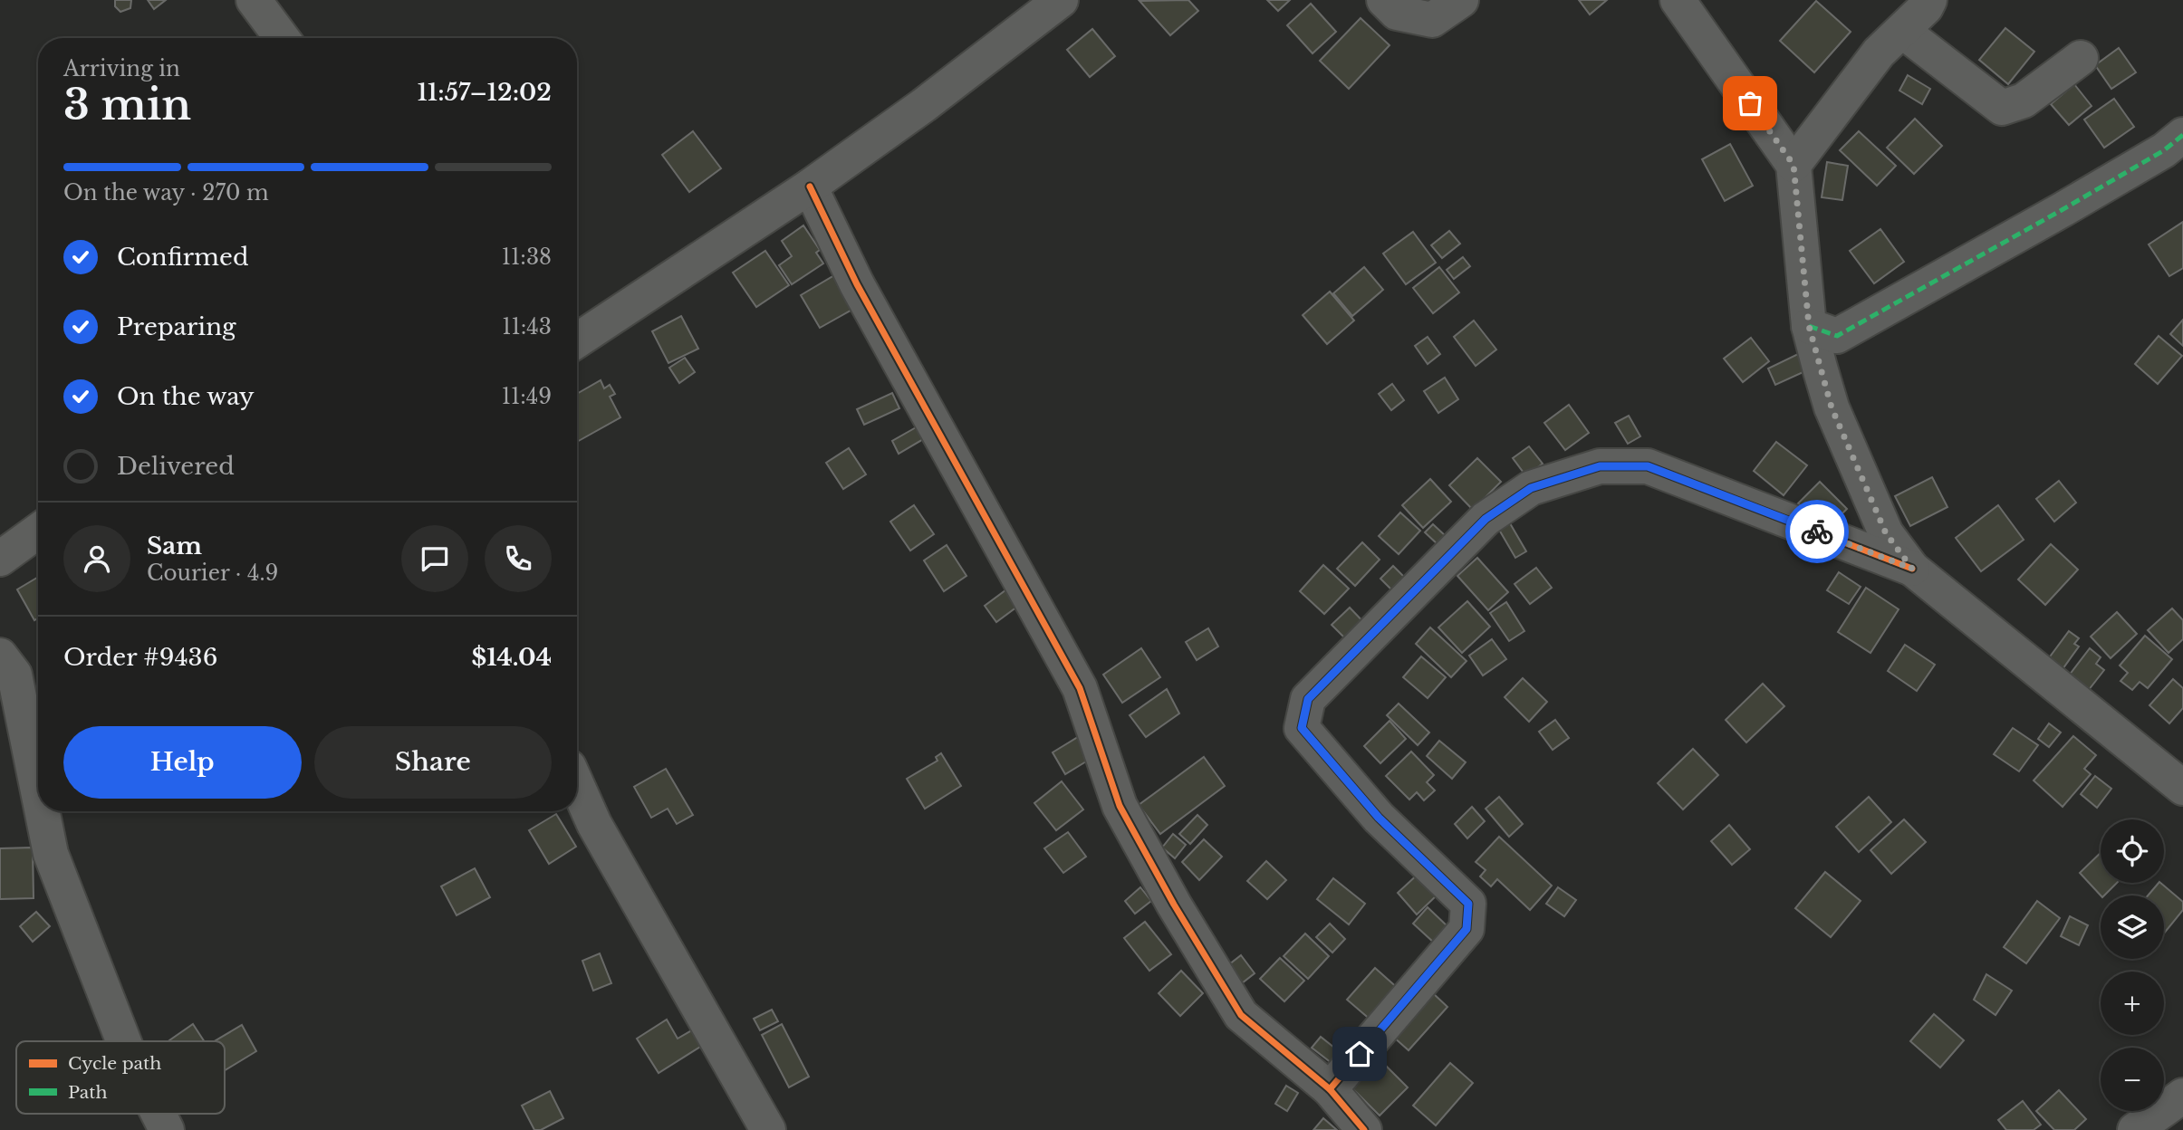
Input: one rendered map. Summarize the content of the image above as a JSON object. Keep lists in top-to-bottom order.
{
  "legend": ["Cycle path", "Path"],
  "page": {
    "heading": ["3 min", "Arriving in", "11:57–12:02"],
    "panel": [
      "Sam",
      "Courier · 4.9",
      "Order #9436",
      "$14.04"
    ],
    "bar": "On the way · 270 m",
    "list": [
      ["Confirmed", "11:38"],
      ["Preparing", "11:43"],
      ["On the way", "11:49"],
      "Delivered"
    ],
    "buttons": ["Help", "Share"],
    "map_buttons": ["+", "−"]
  }
}
